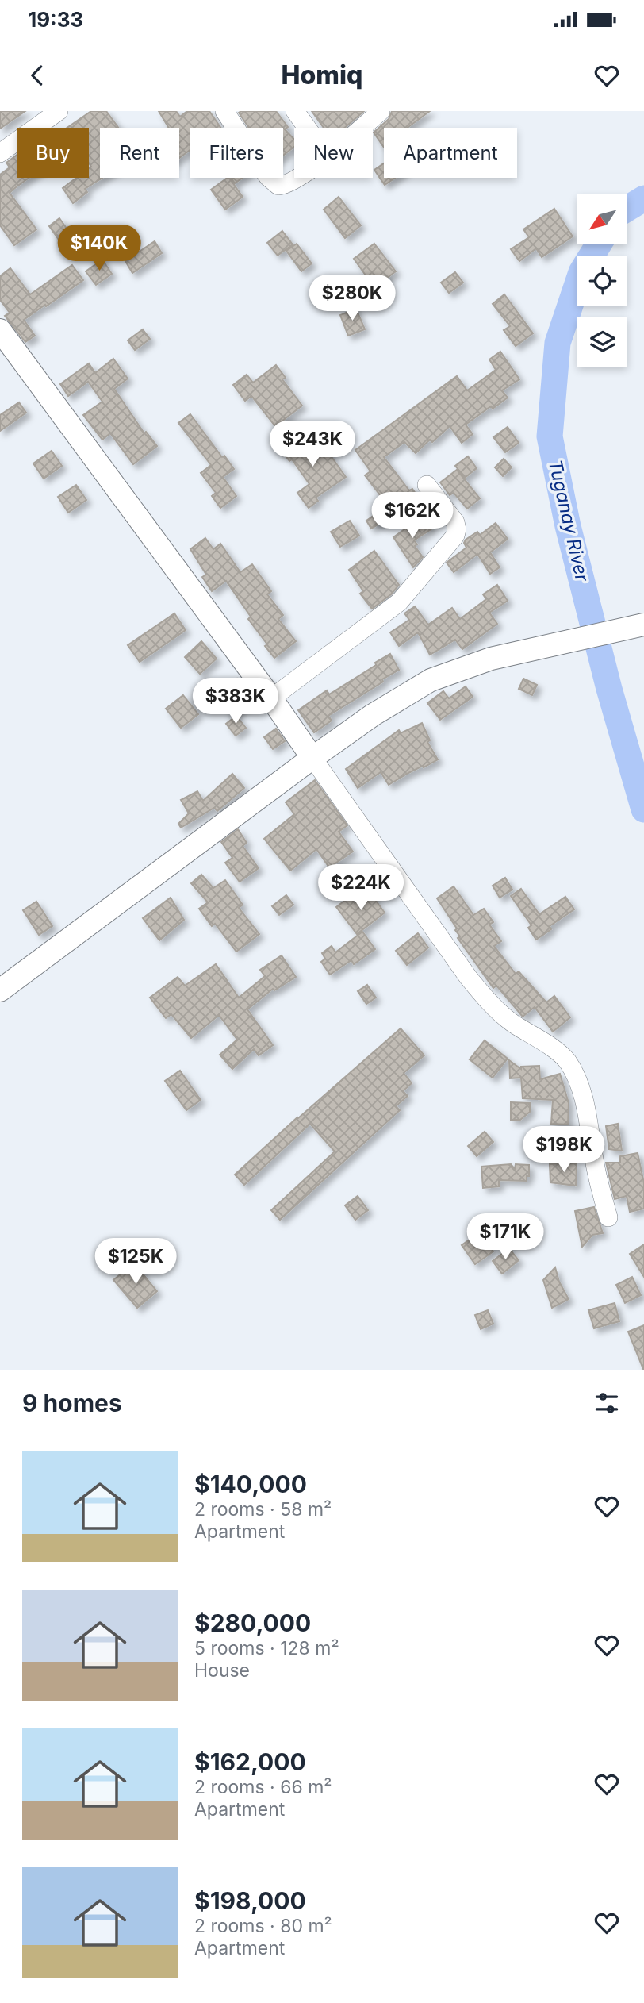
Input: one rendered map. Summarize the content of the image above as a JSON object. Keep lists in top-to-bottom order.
{
  "water": ["Tuganay River"],
  "north": "bottom left",
  "page": {
    "status": "19:33",
    "header": "Homiq",
    "chip": [
      "Buy",
      "Rent",
      "Filters",
      "New",
      "Apartment"
    ],
    "price": [
      "$140K",
      "$280K",
      "$243K",
      "$162K",
      "$383K",
      "$224K",
      "$198K",
      "$171K",
      "$125K"
    ],
    "heading": "9 homes",
    "list": [
      {
        "name": "$140,000",
        "note": "2 rooms · 58 m² · Apartment"
      },
      {
        "name": "$280,000",
        "note": "5 rooms · 128 m² · House"
      },
      {
        "name": "$162,000",
        "note": "2 rooms · 66 m² · Apartment"
      },
      {
        "name": "$198,000",
        "note": "2 rooms · 80 m² · Apartment"
      }
    ]
  }
}
